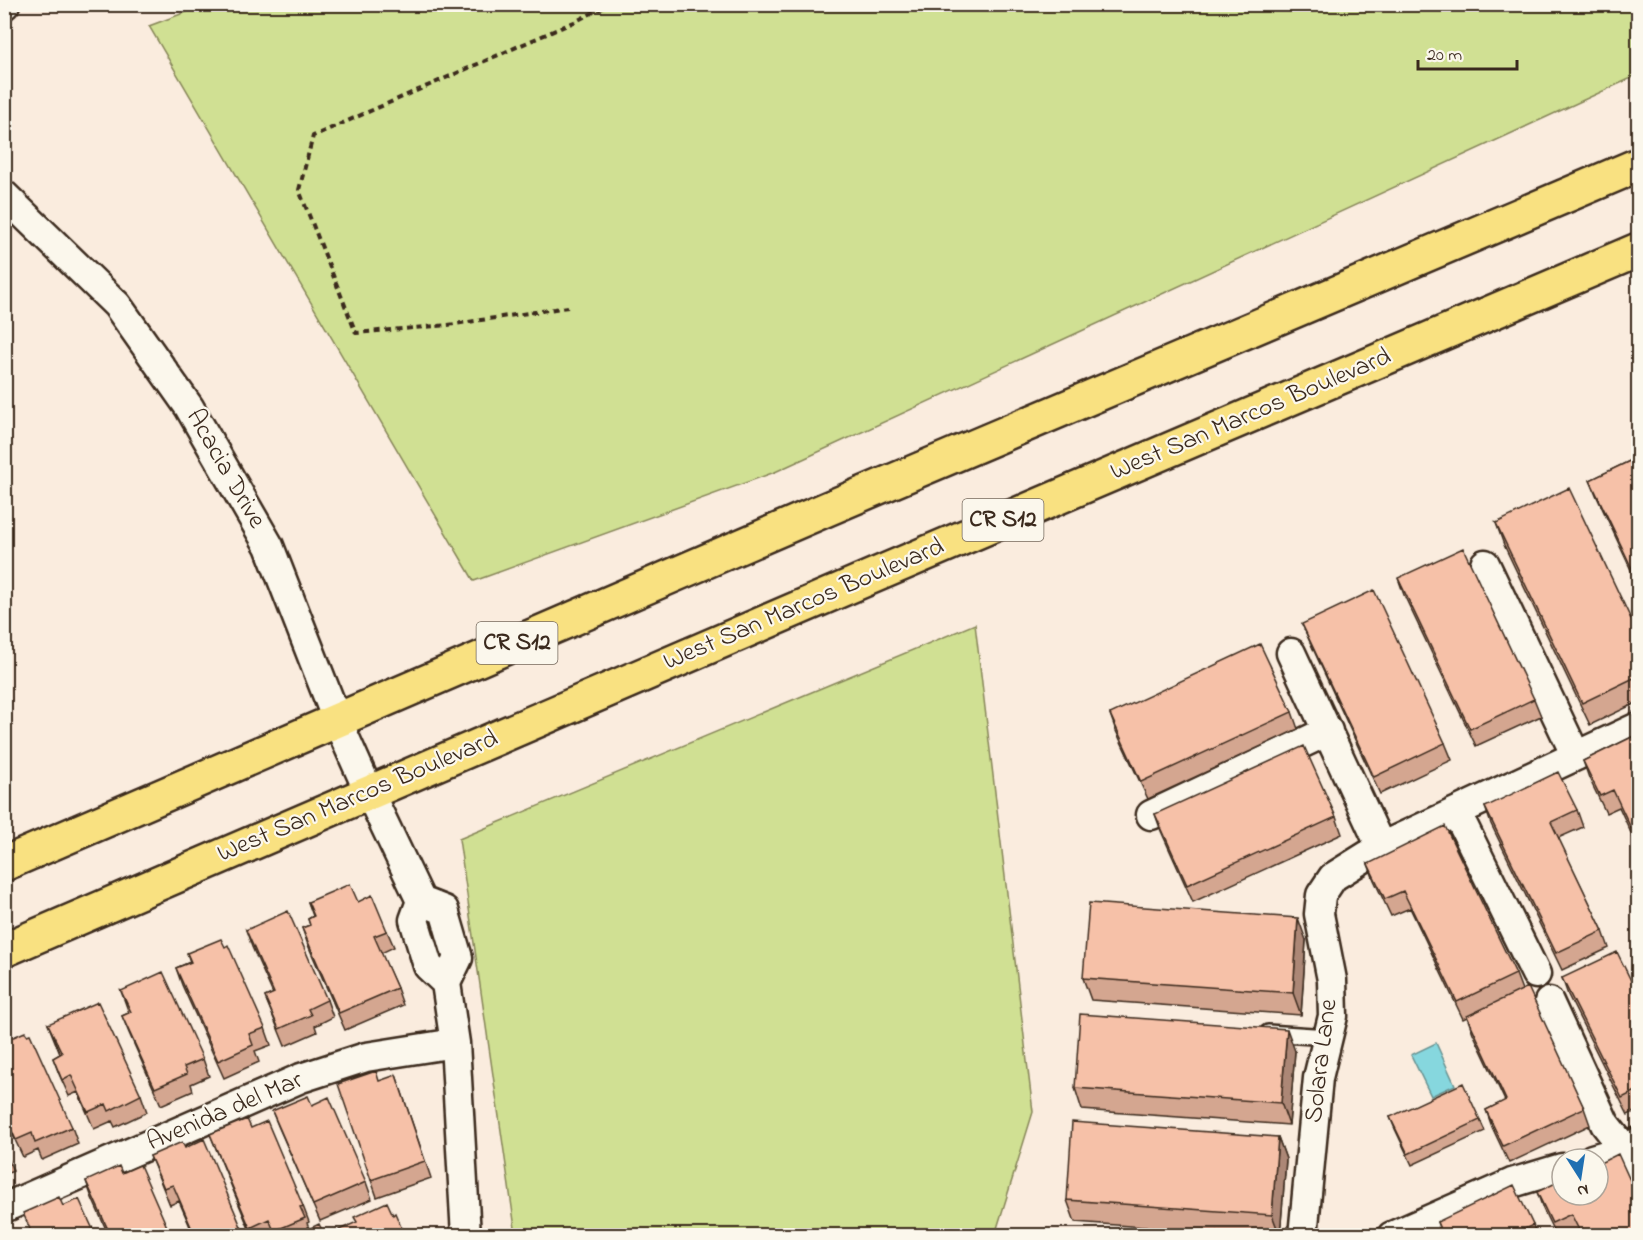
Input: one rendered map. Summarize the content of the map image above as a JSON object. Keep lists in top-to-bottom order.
{
  "streets": {
    "main road": ["West San Marcos Boulevard", "CR S12"],
    "street": ["Acacia Drive", "Solara Lane", "Avenida del Mar"]
  },
  "crossings": [
    ["West San Marcos Boulevard", "Acacia Drive"],
    ["Acacia Drive", "CR S12"],
    ["Acacia Drive", "Avenida del Mar"]
  ],
  "scale_bar": "20 m",
  "north": "bottom"
}
